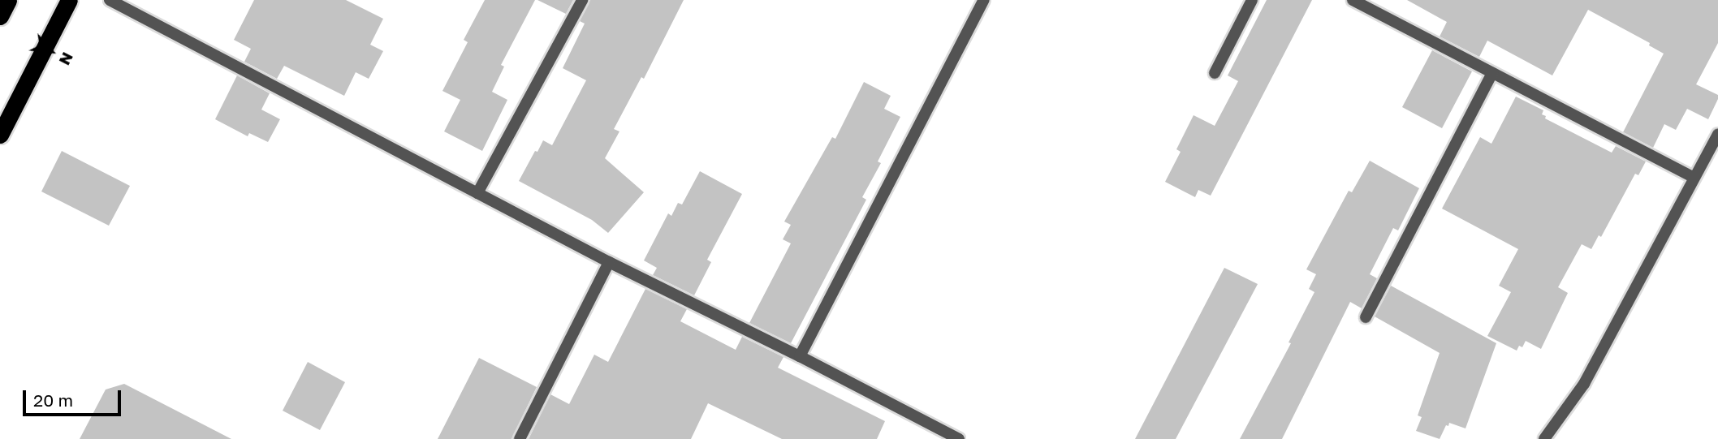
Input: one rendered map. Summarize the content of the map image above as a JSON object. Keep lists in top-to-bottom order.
{
  "scale_bar": "20 m",
  "north": "bottom right"
}
